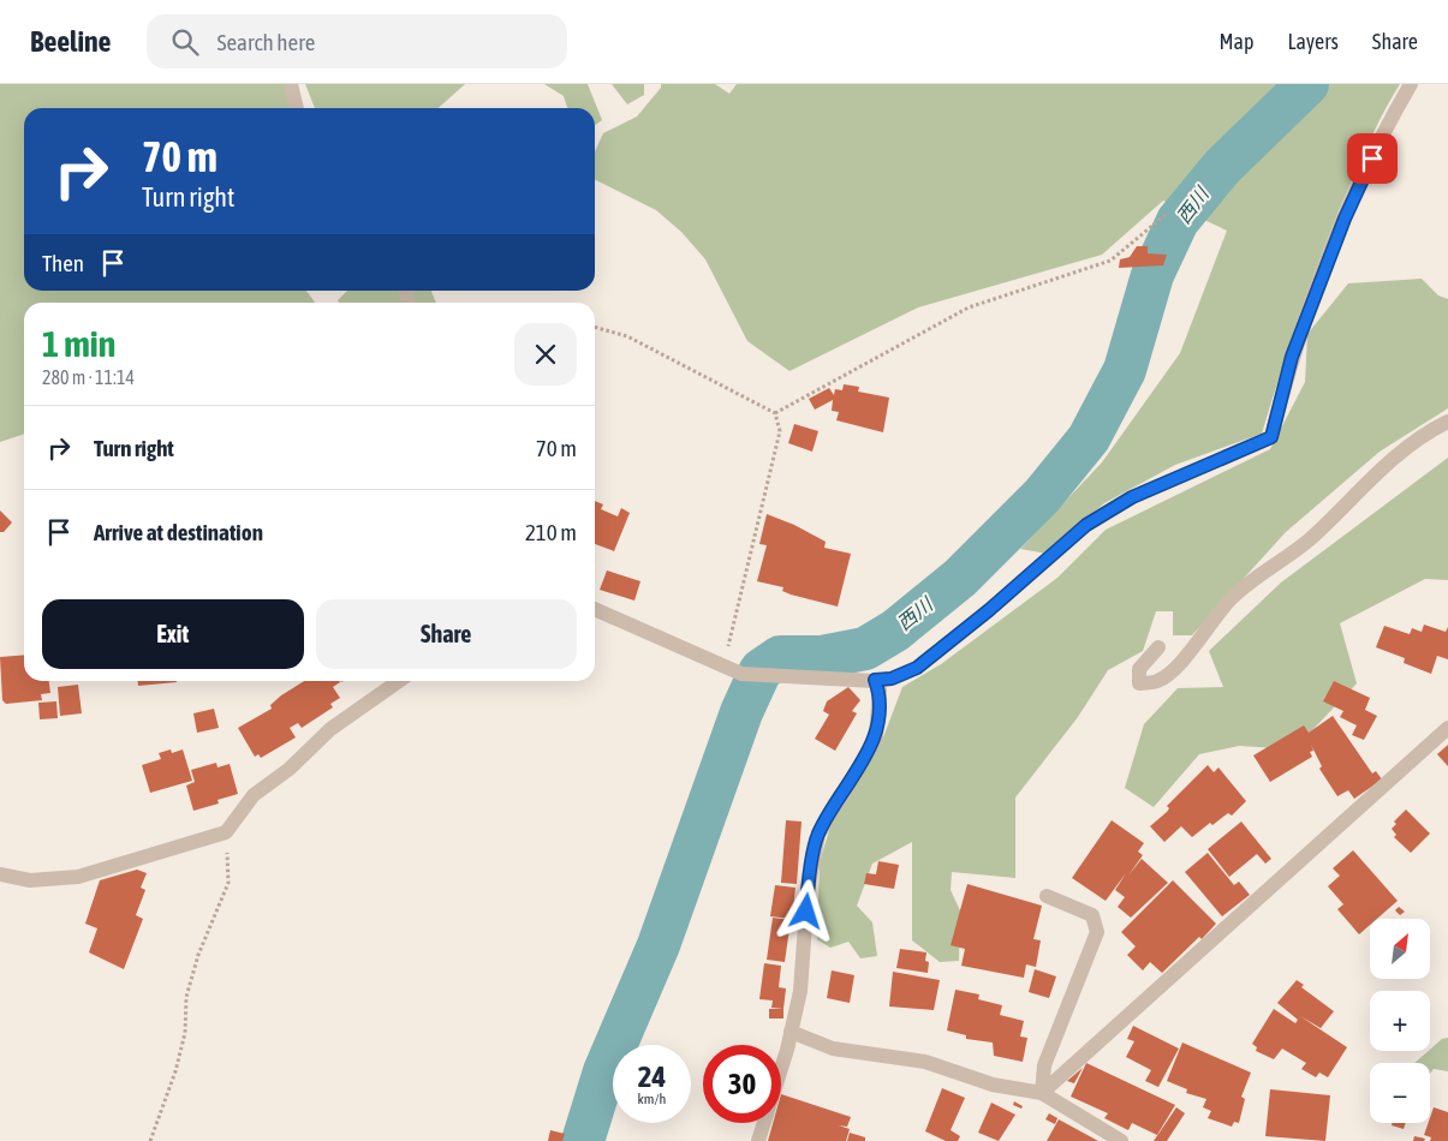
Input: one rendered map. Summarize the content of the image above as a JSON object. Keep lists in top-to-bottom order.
{
  "water": ["西川"],
  "north": "top right",
  "page": {
    "header": "Beeline",
    "search": "Search here",
    "nav": ["Map", "Layers", "Share"],
    "turn": ["70 m", "Turn right"],
    "then": "Then",
    "heading": ["1 min", "280 m · 11:14"],
    "list": [
      {
        "name": "Turn right",
        "value": "70 m"
      },
      {
        "name": "Arrive at destination",
        "value": "210 m"
      }
    ],
    "buttons": ["Exit", "Share"],
    "map_buttons": ["+", "−"],
    "speed": "24 km/h",
    "limit": "30"
  }
}
